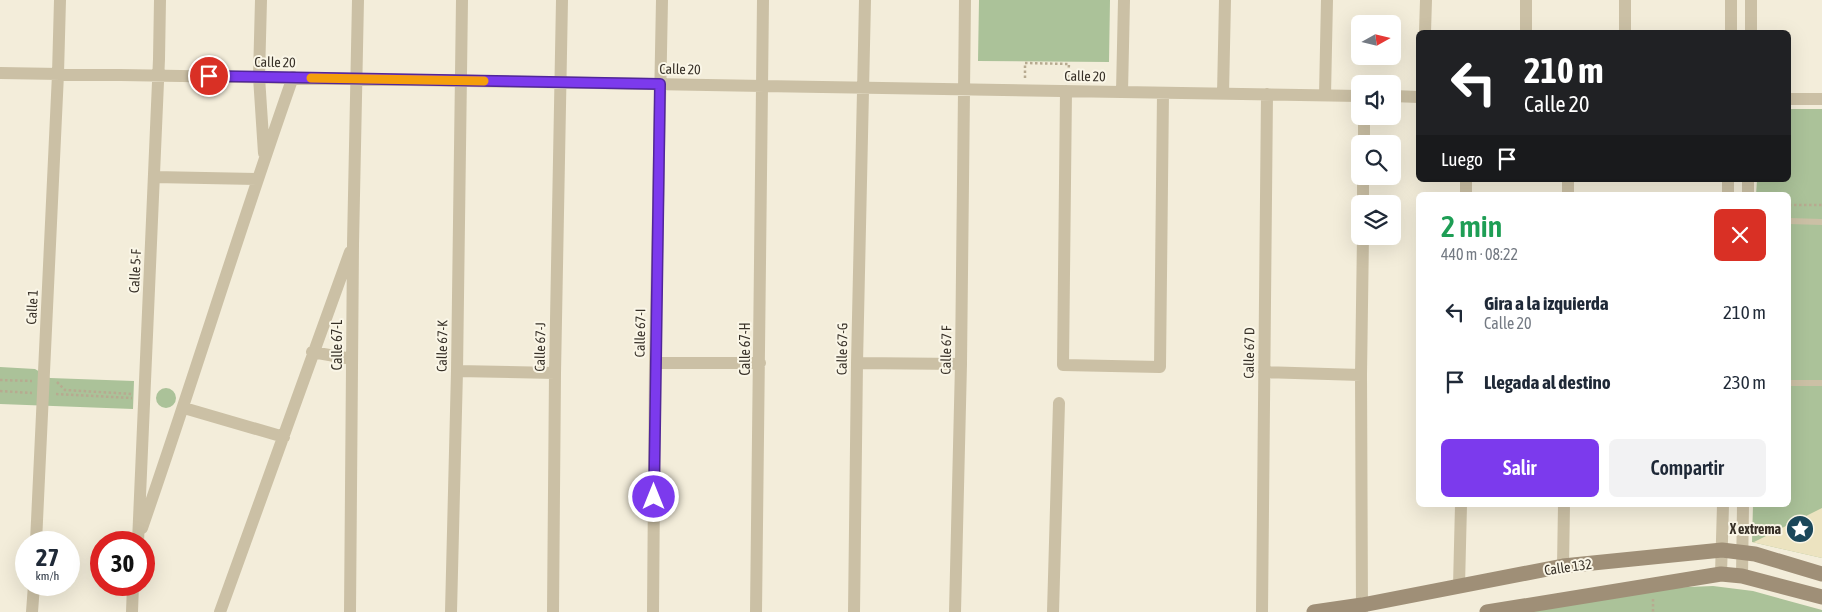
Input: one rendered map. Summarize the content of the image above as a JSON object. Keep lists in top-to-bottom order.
{
  "streets": {
    "street": [
      "Calle 20",
      "Calle 5-F",
      "Calle 1",
      "Calle 67-I",
      "Calle 67-L",
      "Calle 67-K",
      "Calle 67-J",
      "Calle 67-H",
      "Calle 67-G",
      "Calle 67 F",
      "Calle 67 D",
      "Calle 132"
    ]
  },
  "crossings": [
    ["Calle 20", "Calle 5-F"],
    ["Calle 20", "Calle 1"],
    ["Calle 20", "Calle 67-I"],
    ["Calle 20", "Calle 67-L"],
    ["Calle 20", "Calle 67-K"],
    ["Calle 20", "Calle 67-J"],
    ["Calle 20", "Calle 67-H"],
    ["Calle 20", "Calle 67-G"],
    ["Calle 20", "Calle 67 F"],
    ["Calle 20", "Calle 67 D"]
  ],
  "places": {
    "place": ["X extrema"]
  },
  "north": "right",
  "page": {
    "turn": ["210 m", "Calle 20"],
    "then": "Luego",
    "heading": ["2 min", "440 m · 08:22"],
    "list": [
      {
        "name": "Gira a la izquierda",
        "note": "Calle 20",
        "value": "210 m"
      },
      {
        "name": "Llegada al destino",
        "value": "230 m"
      }
    ],
    "buttons": ["Salir", "Compartir"],
    "speed": "27 km/h",
    "limit": "30"
  }
}
